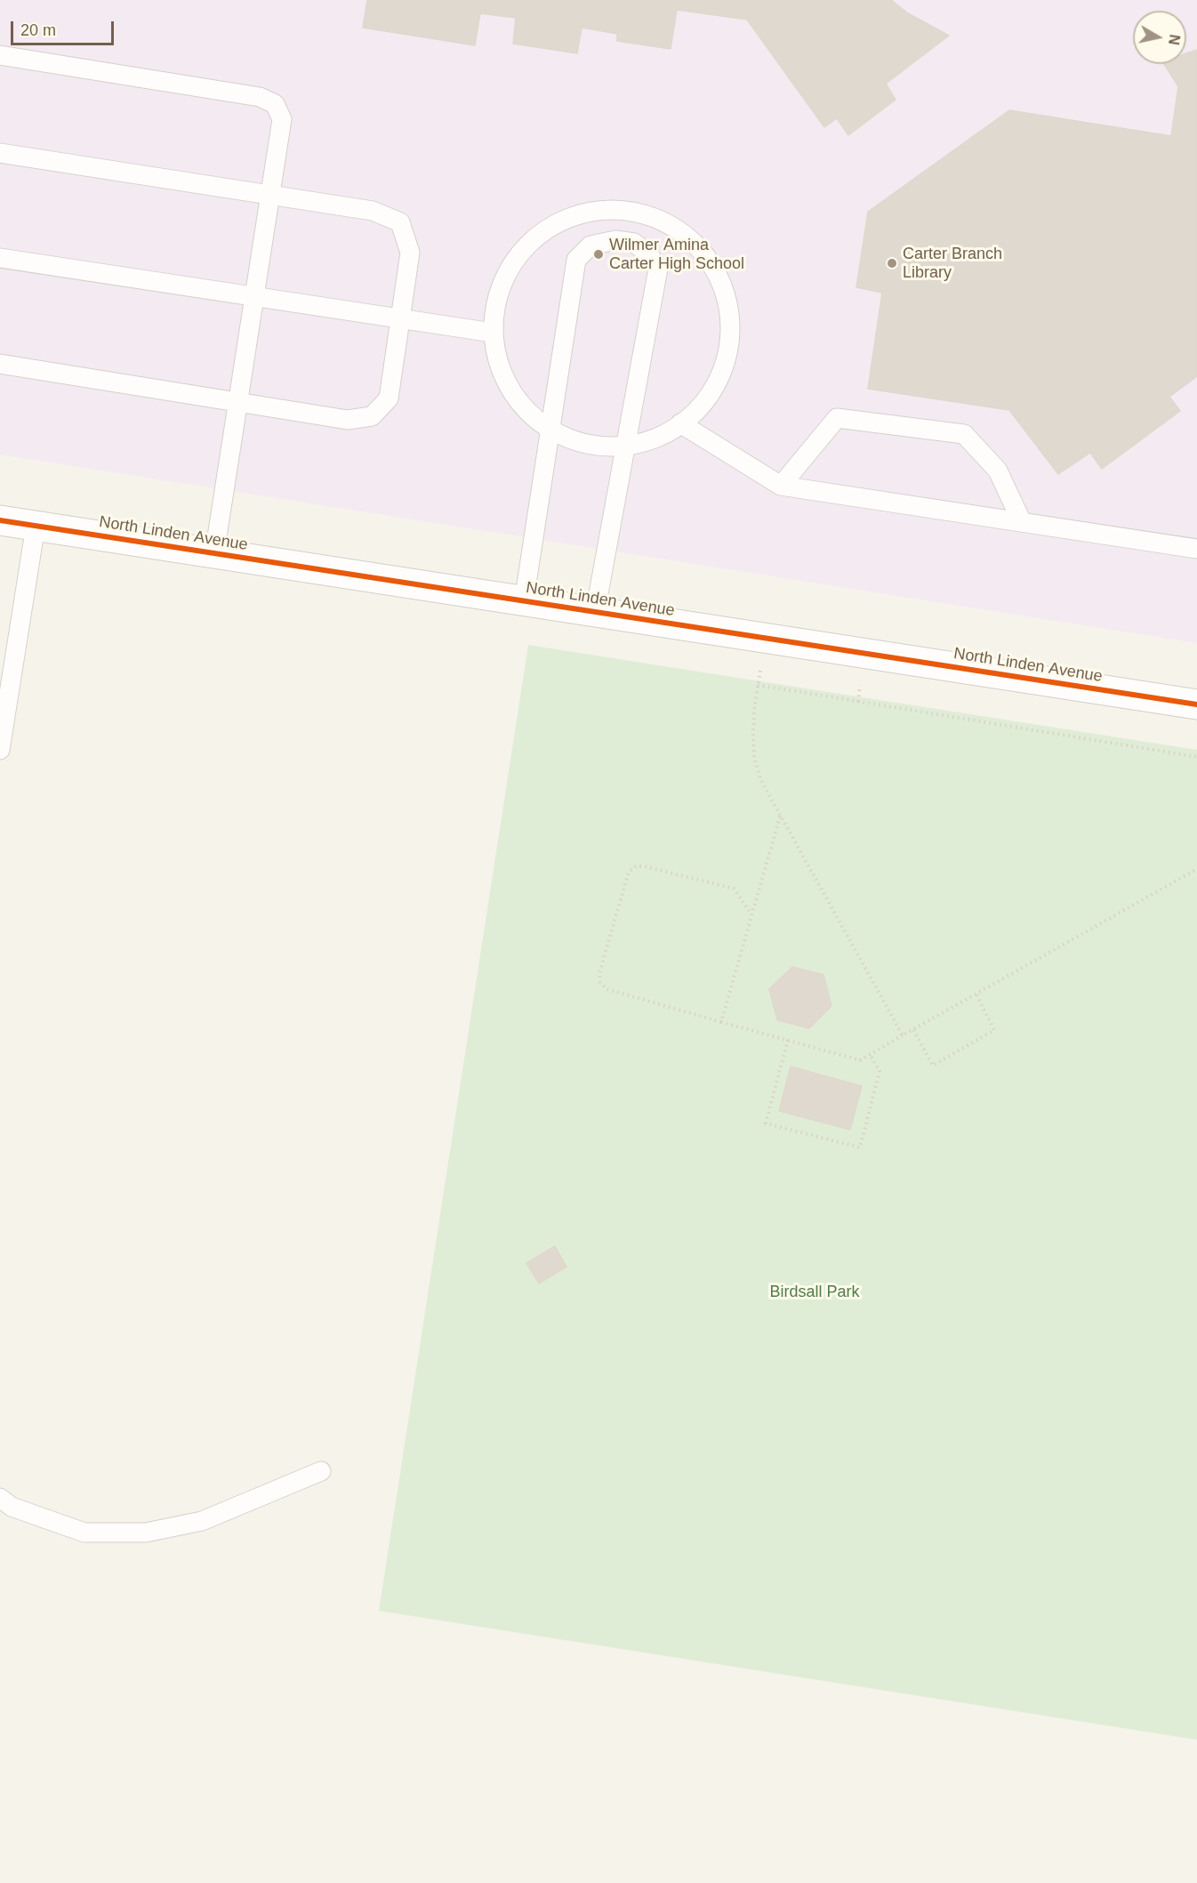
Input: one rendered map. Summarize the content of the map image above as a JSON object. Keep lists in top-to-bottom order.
{
  "streets": {
    "street": ["North Linden Avenue"]
  },
  "parks": ["Birdsall Park"],
  "places": ["Wilmer Amina Carter High School", "Carter Branch Library"],
  "scale_bar": "20 m",
  "north": "right"
}
